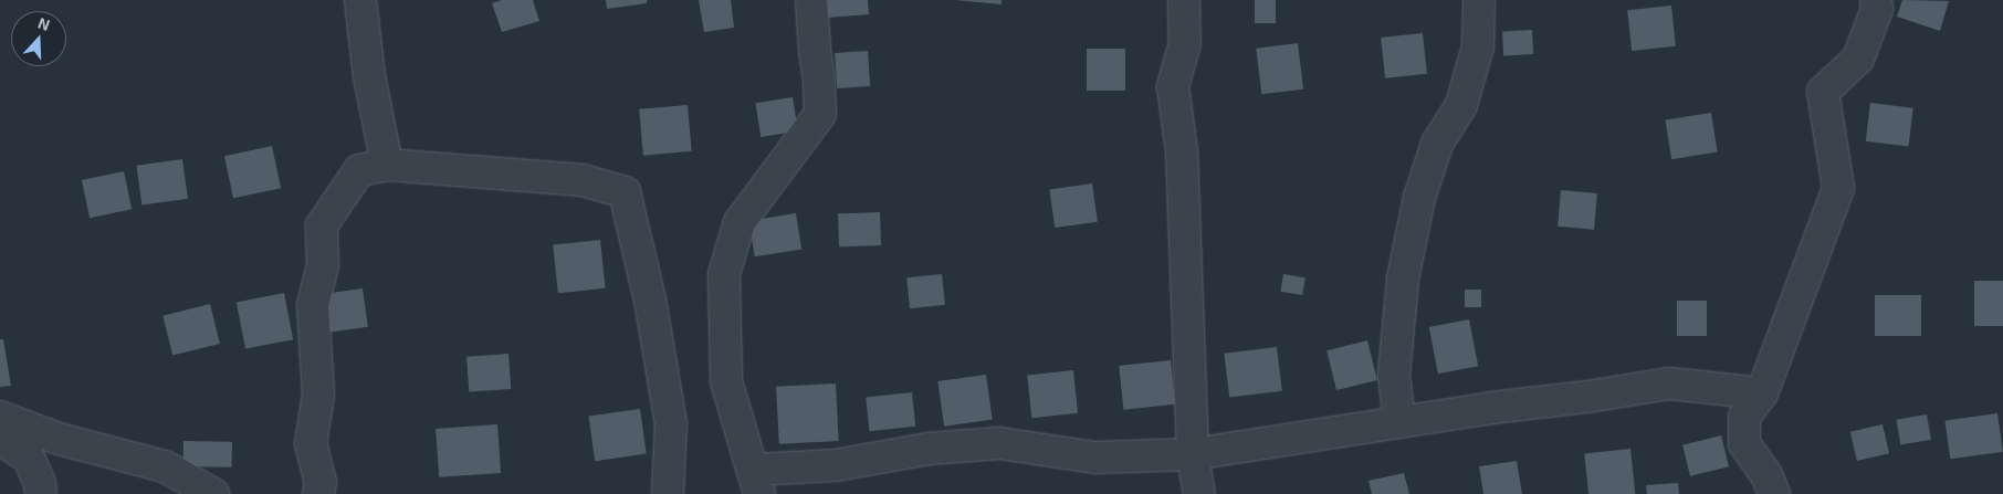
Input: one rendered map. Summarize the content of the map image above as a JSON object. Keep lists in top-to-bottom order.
{
  "north": "top"
}
